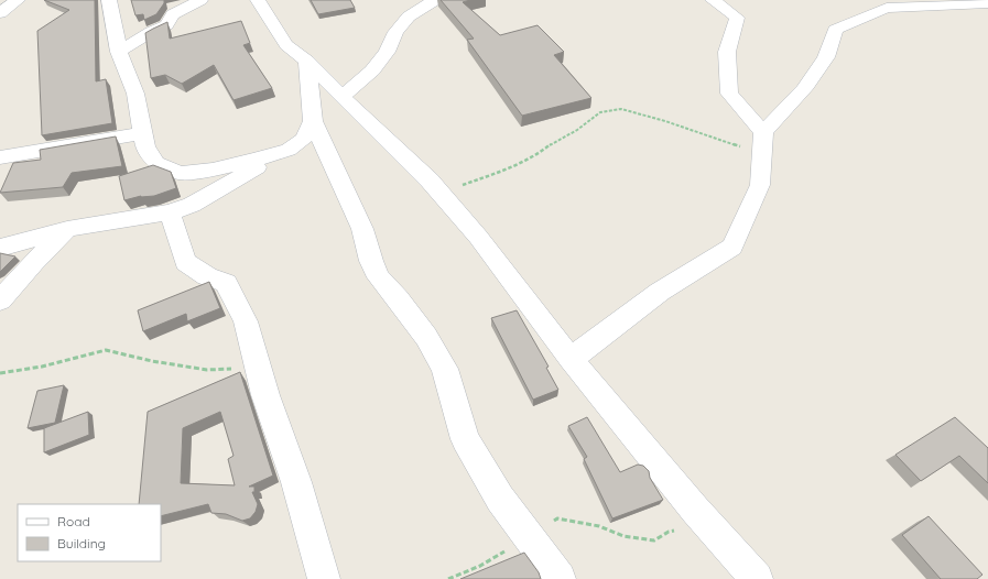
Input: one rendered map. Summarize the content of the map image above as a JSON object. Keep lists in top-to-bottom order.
{
  "legend": ["Road", "Building"]
}
